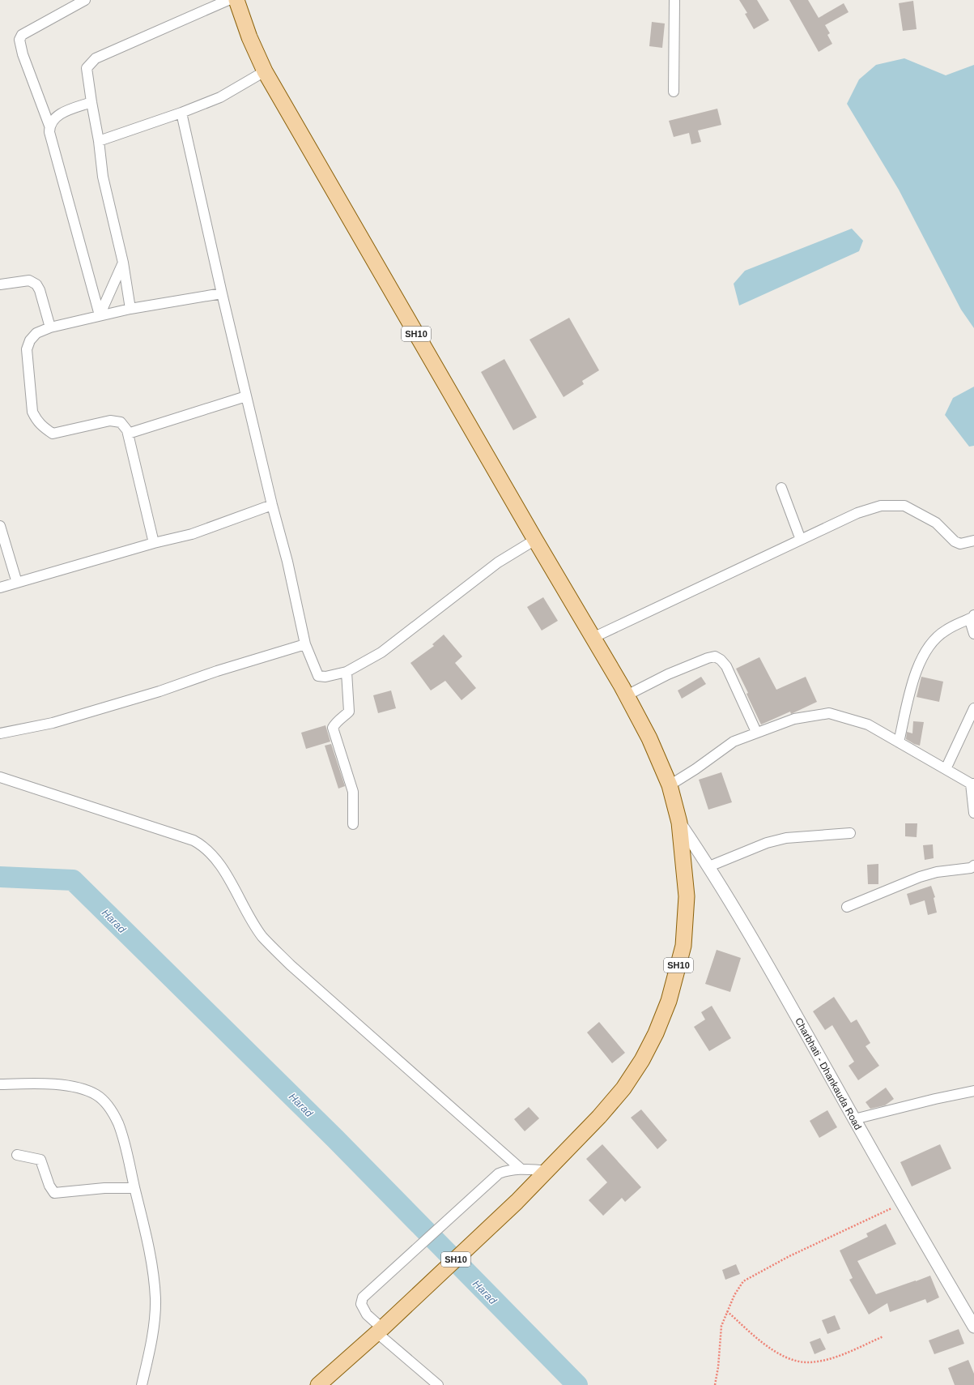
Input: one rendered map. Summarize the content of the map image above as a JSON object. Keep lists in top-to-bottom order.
{
  "streets": {
    "main road": ["SH10"],
    "street": ["Charbhati - Dhankauda Road"]
  },
  "crossings": [
    ["SH10", "Charbhati - Dhankauda Road"]
  ],
  "water": ["Harad"]
}
